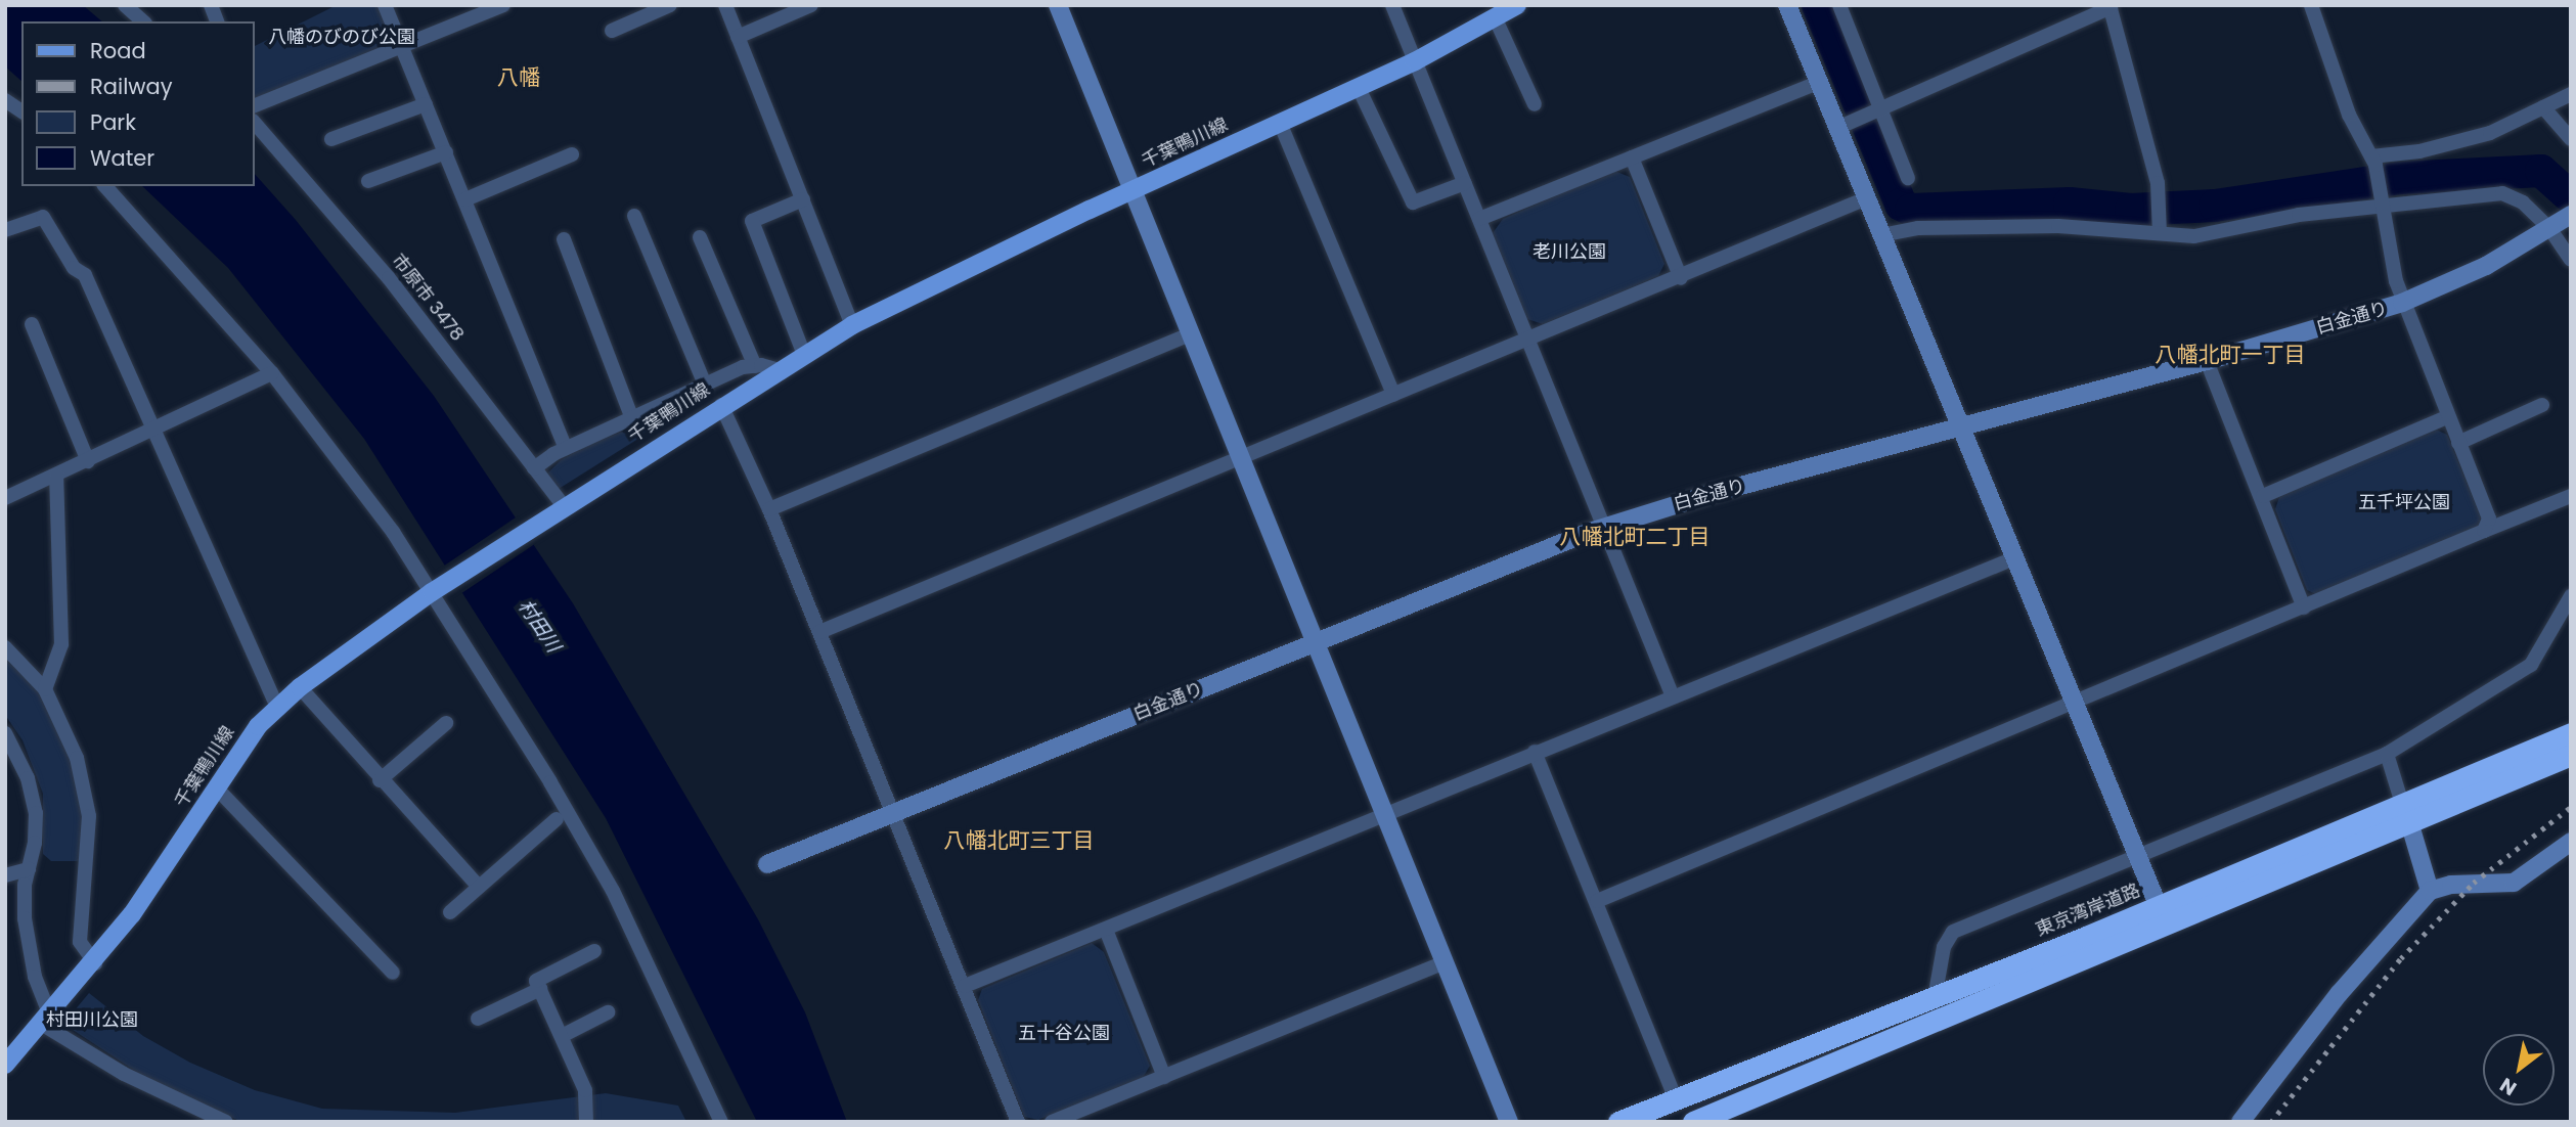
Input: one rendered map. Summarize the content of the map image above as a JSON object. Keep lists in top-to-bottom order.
{
  "streets": {
    "highway": ["東京湾岸道路"],
    "main road": ["千葉鴨川線"],
    "street": ["市原市 3478", "白金通り"]
  },
  "crossings": [
    ["千葉鴨川線", "市原市 3478"]
  ],
  "districts": [
    "八幡",
    "八幡北町一丁目",
    "八幡北町二丁目",
    "八幡北町三丁目"
  ],
  "water": ["村田川"],
  "parks": [
    "八幡のびのび公園",
    "老川公園",
    "五千坪公園",
    "村田川公園",
    "五十谷公園"
  ],
  "legend": [
    "Road",
    "Railway",
    "Park",
    "Water"
  ],
  "north": "bottom left"
}
